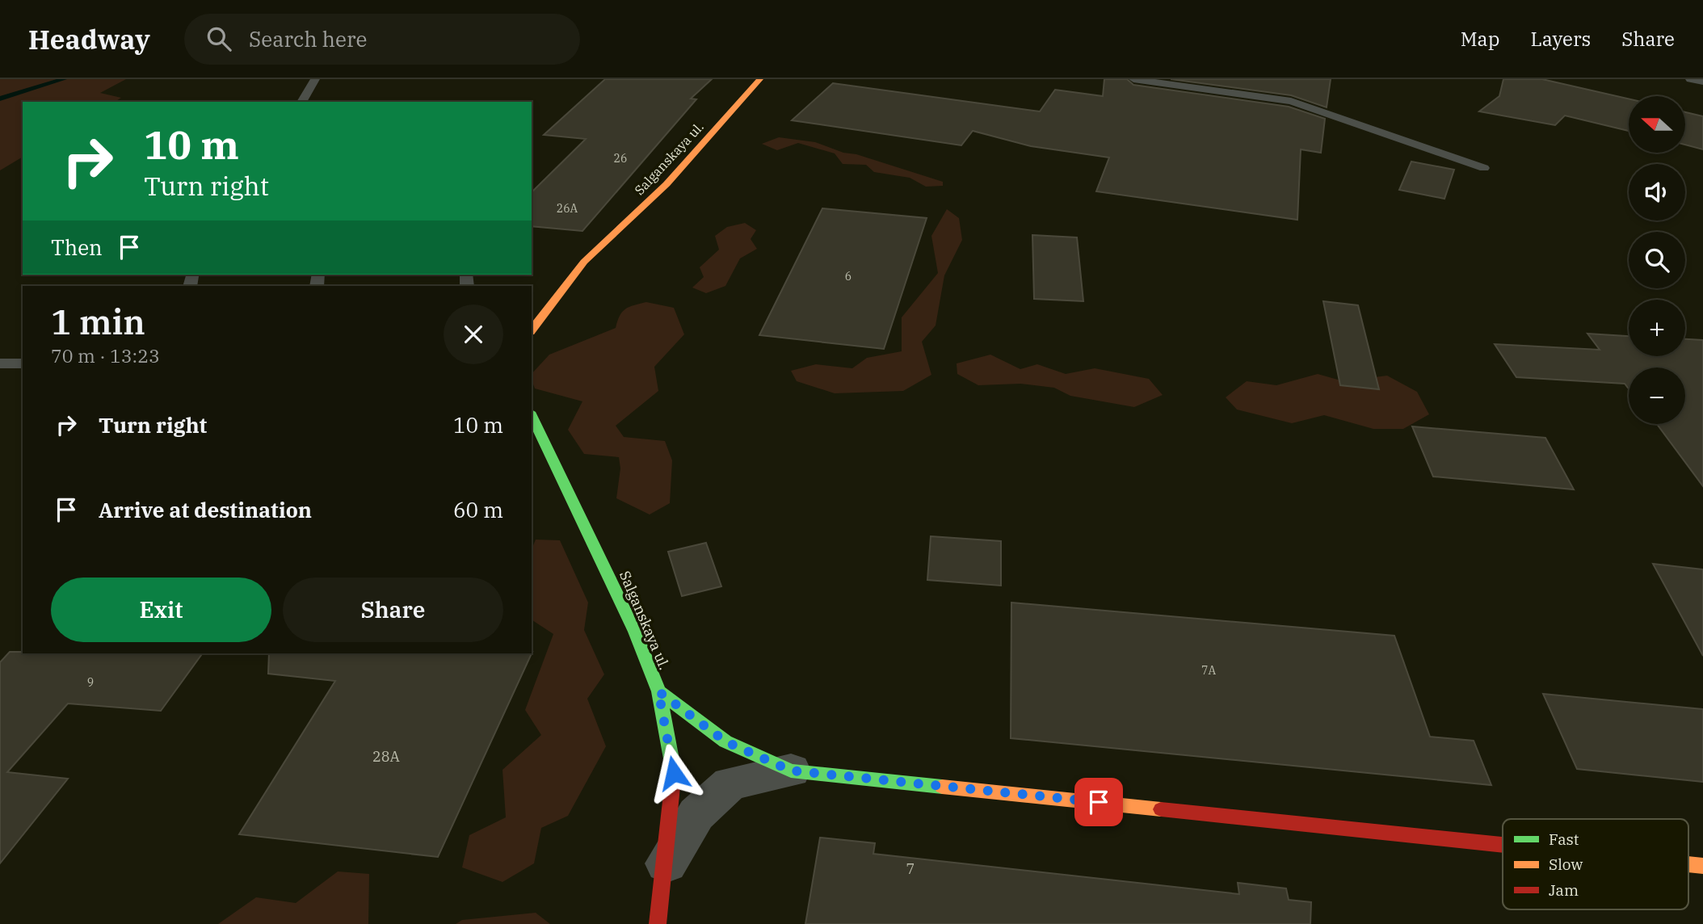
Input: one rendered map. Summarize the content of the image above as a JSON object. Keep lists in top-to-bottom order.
{
  "streets": {
    "street": ["Salganskaya ul."]
  },
  "house_numbers": [
    "26",
    "26А",
    "6",
    "7А",
    "9",
    "28А",
    "7"
  ],
  "legend": ["Fast", "Slow", "Jam"],
  "north": "left",
  "page": {
    "header": "Headway",
    "search": "Search here",
    "nav": ["Map", "Layers", "Share"],
    "map_buttons": ["+", "−"],
    "turn": ["10 m", "Turn right"],
    "then": "Then",
    "heading": ["1 min", "70 m · 13:23"],
    "list": [
      {
        "name": "Turn right",
        "value": "10 m"
      },
      {
        "name": "Arrive at destination",
        "value": "60 m"
      }
    ],
    "buttons": ["Exit", "Share"]
  }
}
